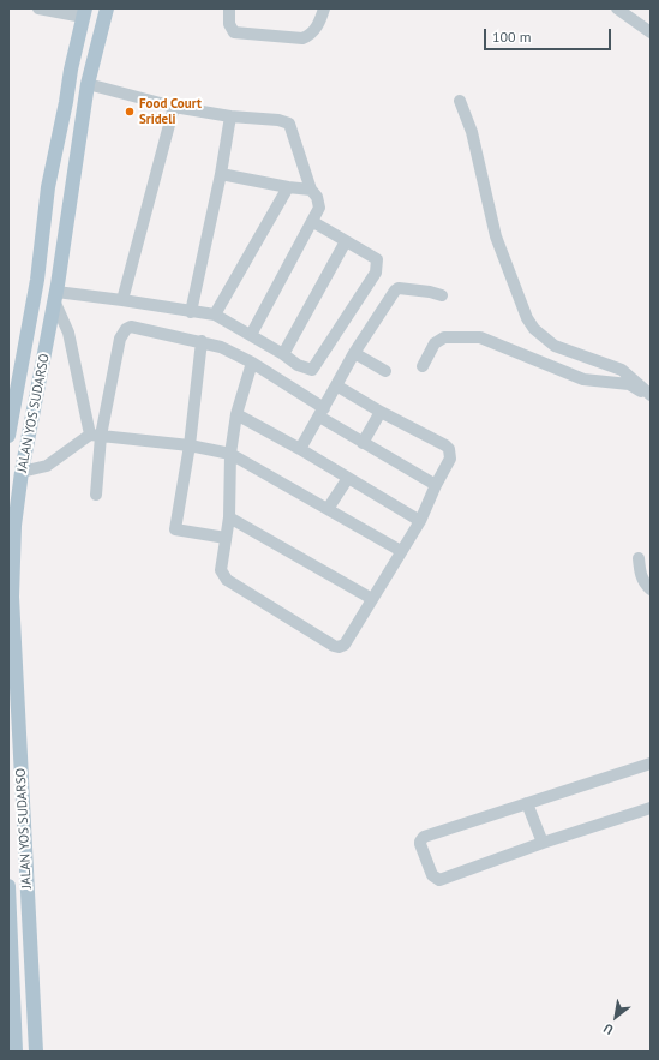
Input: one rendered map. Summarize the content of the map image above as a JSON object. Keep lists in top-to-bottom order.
{
  "streets": {
    "main road": ["JALAN YOS SUDARSO"]
  },
  "places": ["Food Court Srideli"],
  "scale_bar": "100 m",
  "north": "bottom left"
}
